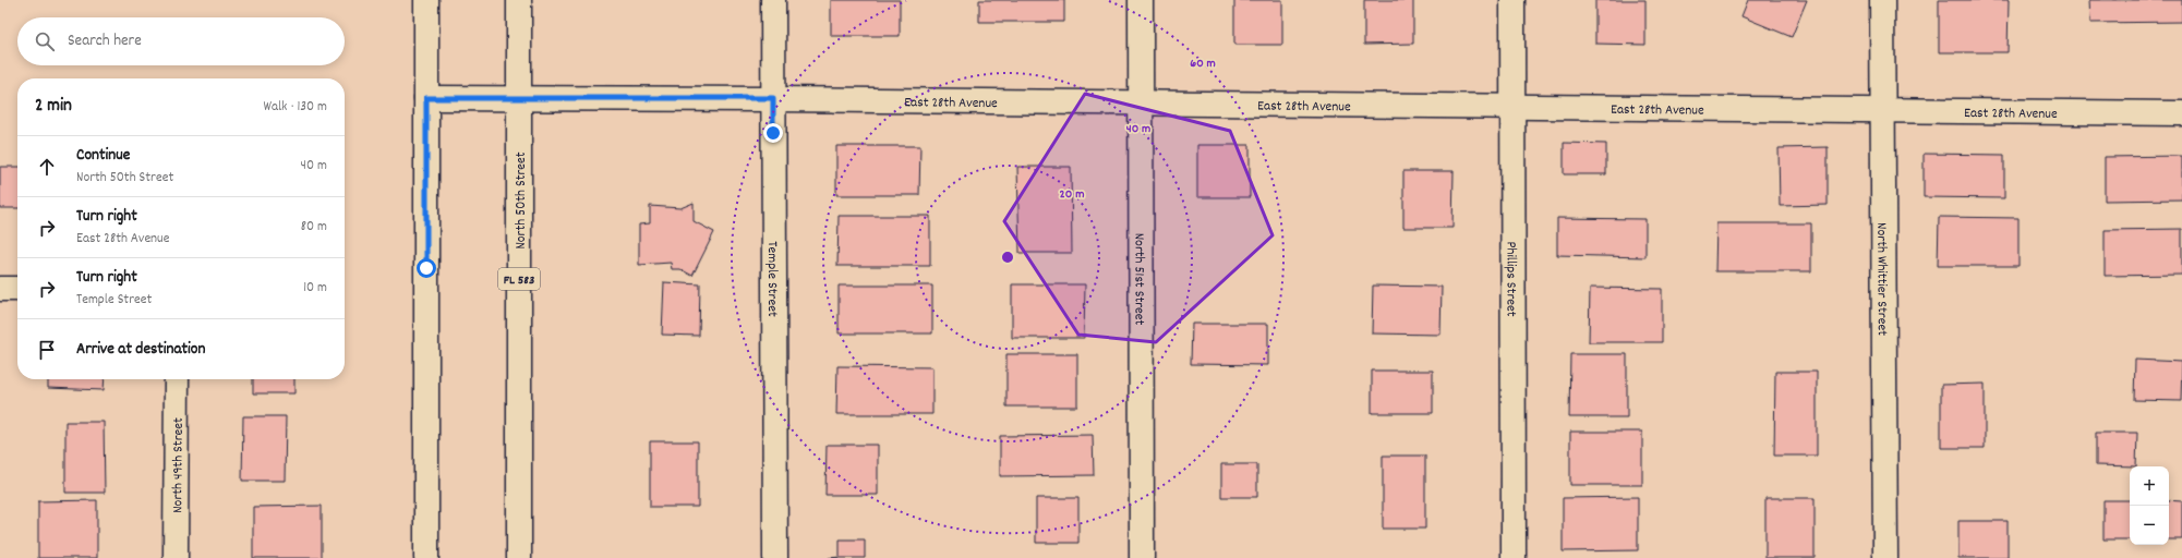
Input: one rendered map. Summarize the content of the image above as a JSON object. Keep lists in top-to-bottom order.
{
  "streets": {
    "street": [
      "East 28th Avenue",
      "North 50th Street",
      "FL 583",
      "Temple Street",
      "North 51st Street",
      "Phillips Street",
      "North Whittier Street",
      "North 49th Street"
    ]
  },
  "crossings": [
    ["East 28th Avenue", "North 50th Street"],
    ["East 28th Avenue", "Temple Street"],
    ["East 28th Avenue", "North 51st Street"],
    ["East 28th Avenue", "Phillips Street"],
    ["East 28th Avenue", "North Whittier Street"]
  ],
  "page": {
    "search": "Search here",
    "heading": ["2 min", "Walk · 130 m"],
    "list": [
      ["Continue", "North 50th Street", "40 m"],
      ["Turn right", "East 28th Avenue", "80 m"],
      ["Turn right", "Temple Street", "10 m"],
      "Arrive at destination"
    ],
    "map_buttons": ["+", "−"]
  },
  "rings": ["60 m", "40 m", "20 m"]
}
